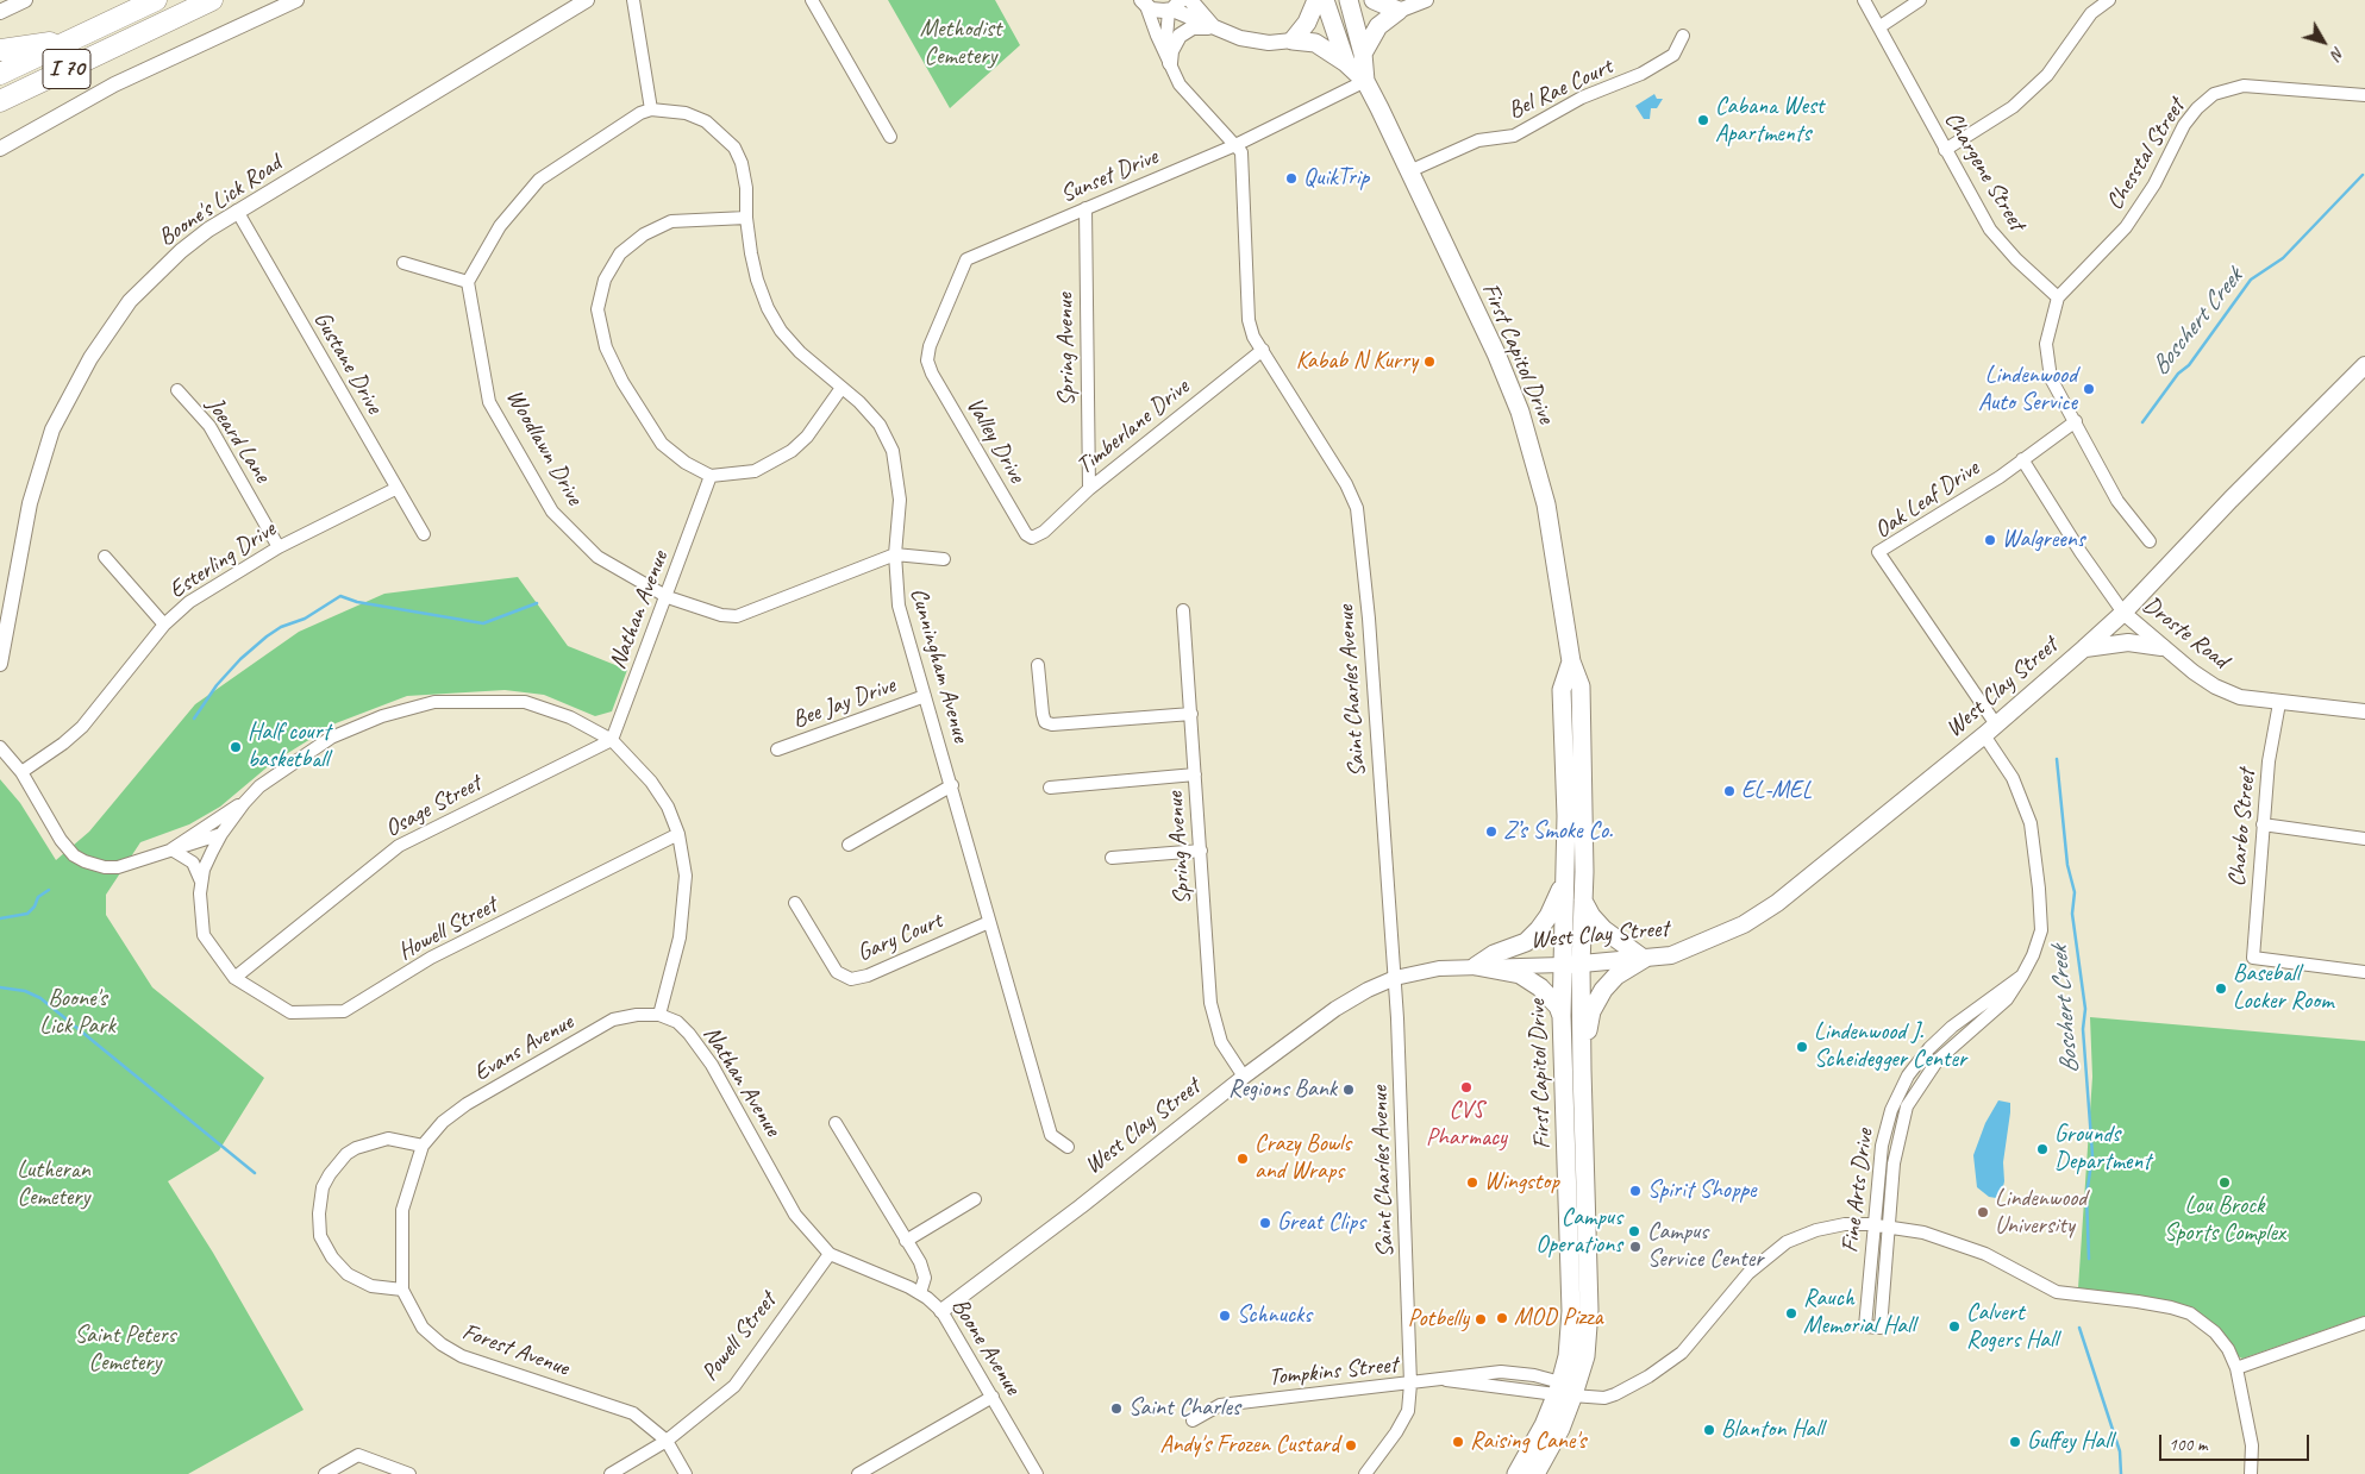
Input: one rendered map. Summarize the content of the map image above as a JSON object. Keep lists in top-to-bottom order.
{
  "streets": {
    "highway": ["I 70"],
    "main road": ["First Capitol Drive", "West Clay Street"],
    "street": [
      "Bel Rae Court",
      "Chesstal Street",
      "Chargene Street",
      "Sunset Drive",
      "Boone's Lick Road",
      "Spring Avenue",
      "Gustane Drive",
      "Timberlane Drive",
      "Joeard Lane",
      "Valley Drive",
      "Woodlawn Drive",
      "Oak Leaf Drive",
      "Esterling Drive",
      "Nathan Avenue",
      "Droste Road",
      "Cunningham Avenue",
      "Saint Charles Avenue",
      "Bee Jay Drive",
      "Osage Street",
      "Charbo Street",
      "Howell Street",
      "Gary Court",
      "Evans Avenue",
      "Fine Arts Drive",
      "Powell Street",
      "Boone Avenue",
      "Forest Avenue",
      "Tompkins Street"
    ]
  },
  "crossings": [
    ["Bel Rae Court", "First Capitol Drive"],
    ["Chesstal Street", "Chargene Street"],
    ["Sunset Drive", "Spring Avenue"],
    ["Sunset Drive", "First Capitol Drive"],
    ["Sunset Drive", "Valley Drive"],
    ["Sunset Drive", "Saint Charles Avenue"],
    ["Boone's Lick Road", "Gustane Drive"],
    ["Spring Avenue", "Timberlane Drive"],
    ["Spring Avenue", "West Clay Street"],
    ["First Capitol Drive", "West Clay Street"],
    ["First Capitol Drive", "Tompkins Street"],
    ["Gustane Drive", "Esterling Drive"],
    ["Timberlane Drive", "Valley Drive"],
    ["Timberlane Drive", "Saint Charles Avenue"],
    ["Joeard Lane", "Esterling Drive"],
    ["Woodlawn Drive", "Nathan Avenue"],
    ["Woodlawn Drive", "Cunningham Avenue"],
    ["Oak Leaf Drive", "Droste Road"],
    ["Oak Leaf Drive", "West Clay Street"],
    ["Oak Leaf Drive", "Fine Arts Drive"],
    ["Nathan Avenue", "Osage Street"],
    ["Nathan Avenue", "Evans Avenue"],
    ["Nathan Avenue", "Powell Street"],
    ["Nathan Avenue", "Boone Avenue"],
    ["Droste Road", "West Clay Street"],
    ["Droste Road", "Charbo Street"],
    ["Cunningham Avenue", "Bee Jay Drive"],
    ["Cunningham Avenue", "Gary Court"],
    ["West Clay Street", "Saint Charles Avenue"],
    ["West Clay Street", "Fine Arts Drive"],
    ["West Clay Street", "Boone Avenue"],
    ["Saint Charles Avenue", "Tompkins Street"],
    ["Osage Street", "Howell Street"],
    ["Evans Avenue", "Forest Avenue"],
    ["Fine Arts Drive", "Tompkins Street"],
    ["Powell Street", "Forest Avenue"]
  ],
  "water": ["Boschert Creek"],
  "parks": [
    "Methodist Cemetery",
    "Boone's Lick Park",
    "Lutheran Cemetery",
    "Saint Peters Cemetery"
  ],
  "places": [
    "Cabana West Apartments",
    "QuikTrip",
    "Kabab N Kurry",
    "Lindenwood Auto Service",
    "Walgreens",
    "Half court basketball",
    "EL-MEL",
    "Z’s Smoke Co.",
    "Baseball Locker Room",
    "Lindenwood J. Scheidegger Center",
    "CVS Pharmacy",
    "Regions Bank",
    "Grounds Department",
    "Crazy Bowls and Wraps",
    "Wingstop",
    "Lou Brock Sports Complex",
    "Spirit Shoppe",
    "Lindenwood University",
    "Great Clips",
    "Campus Operations",
    "Campus Service Center",
    "Rauch Memorial Hall",
    "Schnucks",
    "MOD Pizza",
    "Potbelly",
    "Calvert Rogers Hall",
    "Saint Charles",
    "Blanton Hall",
    "Raising Cane's",
    "Guffey Hall",
    "Andy's Frozen Custard"
  ],
  "scale_bar": "100 m",
  "north": "bottom right"
}
